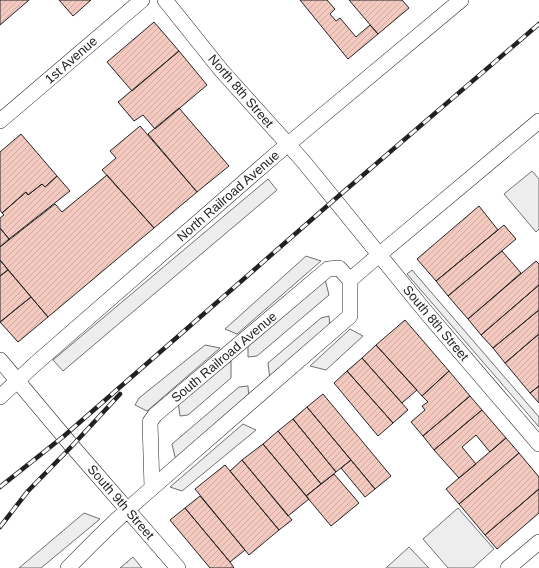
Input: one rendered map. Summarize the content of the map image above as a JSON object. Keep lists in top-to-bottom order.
{
  "streets": {
    "street": [
      "1st Avenue",
      "North 8th Street",
      "North Railroad Avenue",
      "South 8th Street",
      "South Railroad Avenue",
      "South 9th Street"
    ]
  },
  "crossings": [
    ["North 8th Street", "North Railroad Avenue"],
    ["North 8th Street", "South 8th Street"],
    ["North Railroad Avenue", "South 9th Street"]
  ]
}
